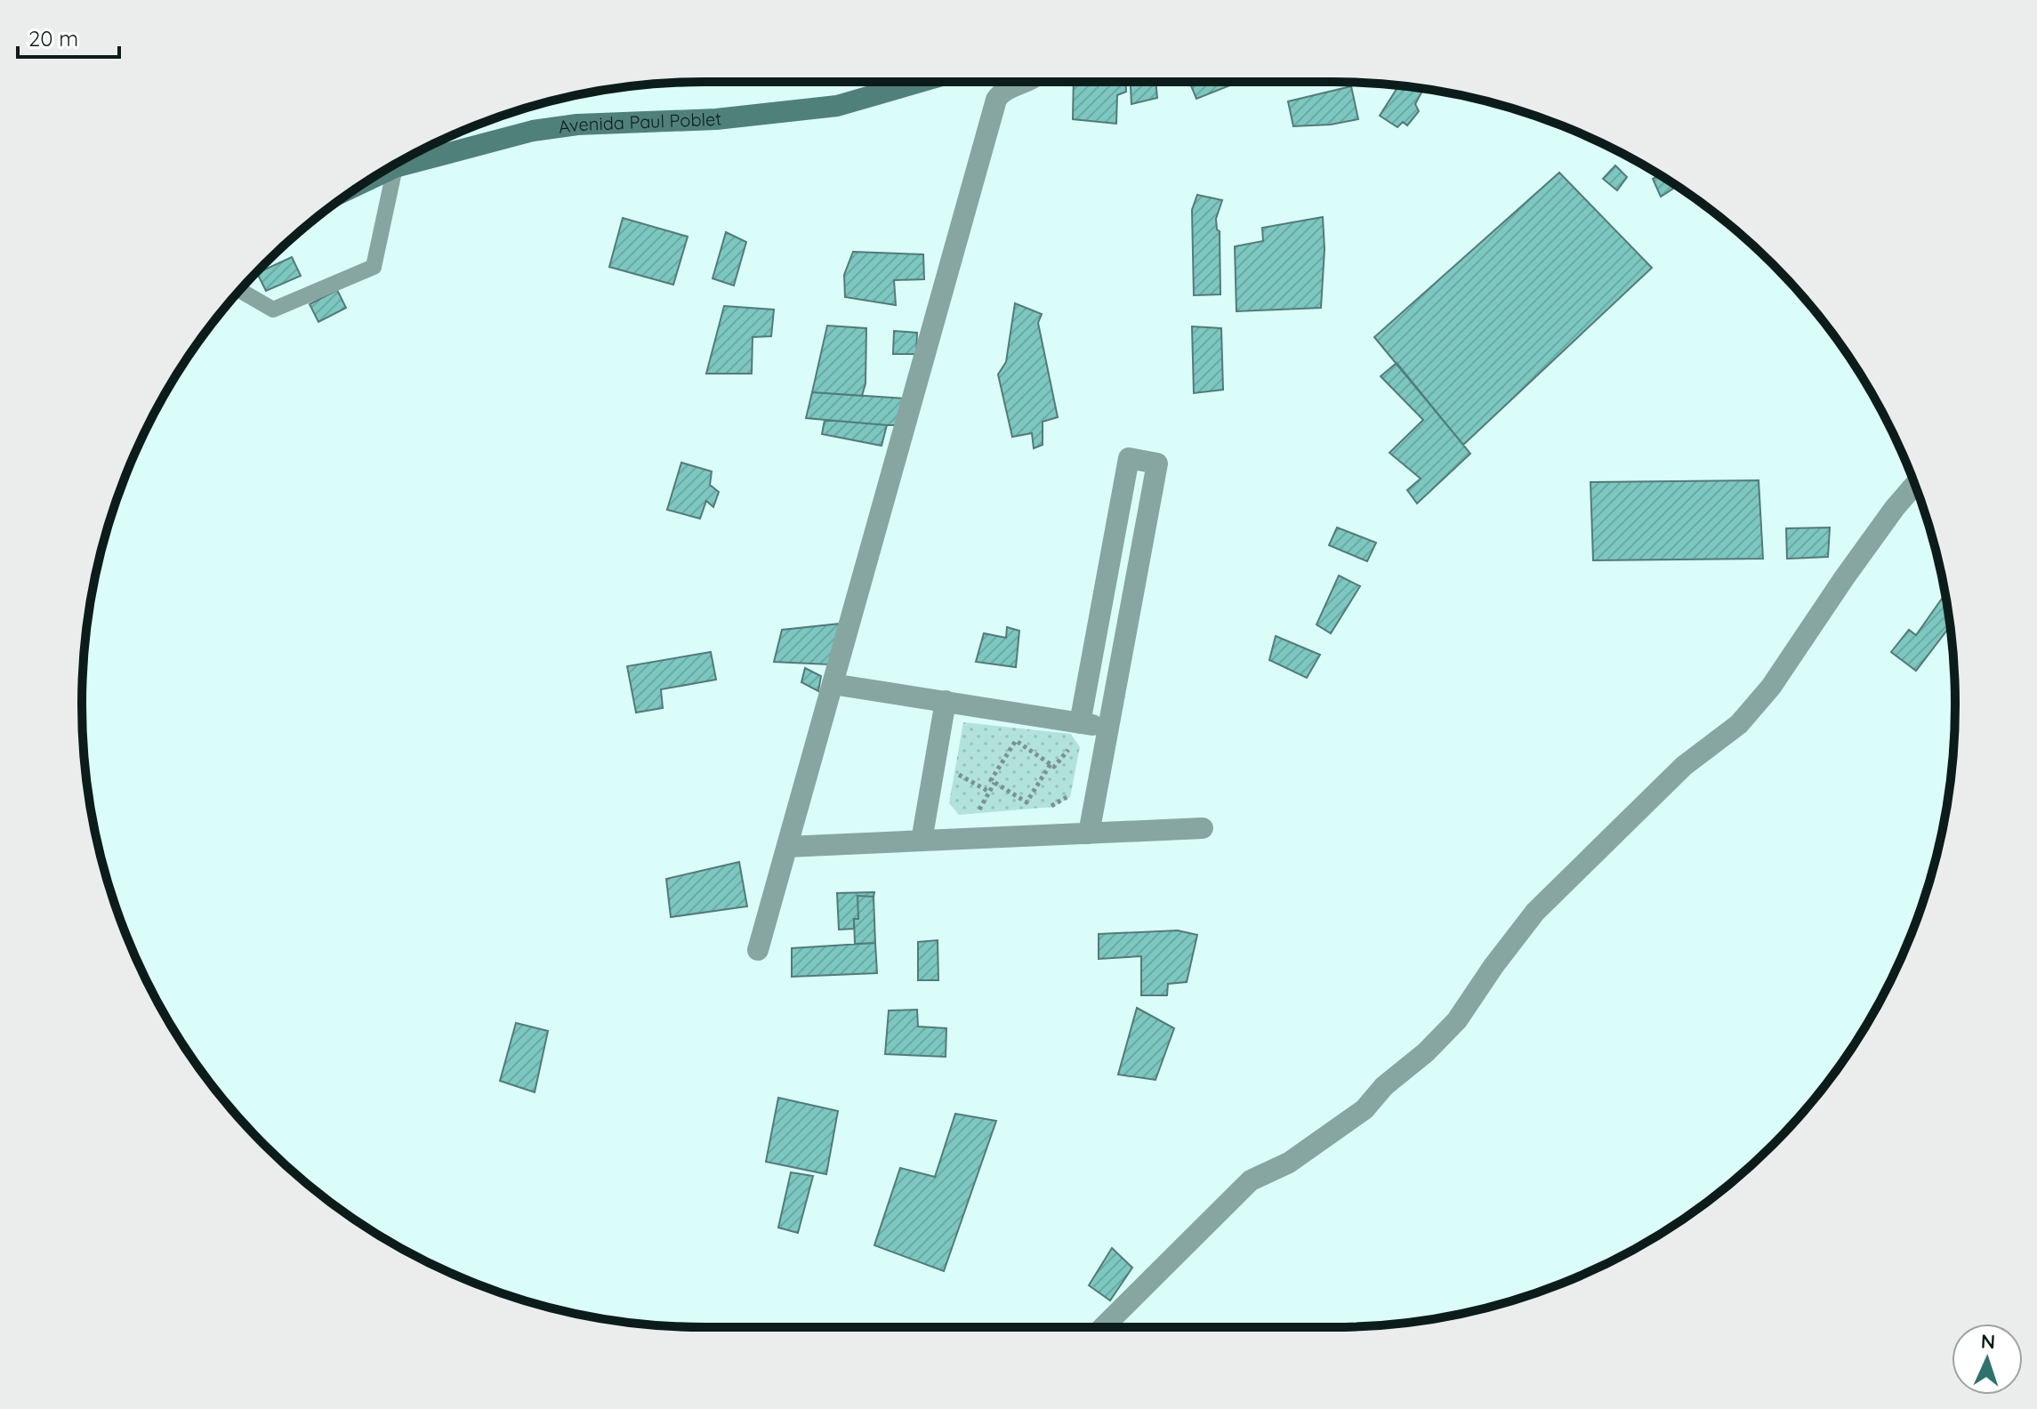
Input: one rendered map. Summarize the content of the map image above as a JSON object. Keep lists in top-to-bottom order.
{
  "streets": {
    "main road": ["Avenida Paul Poblet"]
  },
  "scale_bar": "20 m",
  "north": "top"
}
